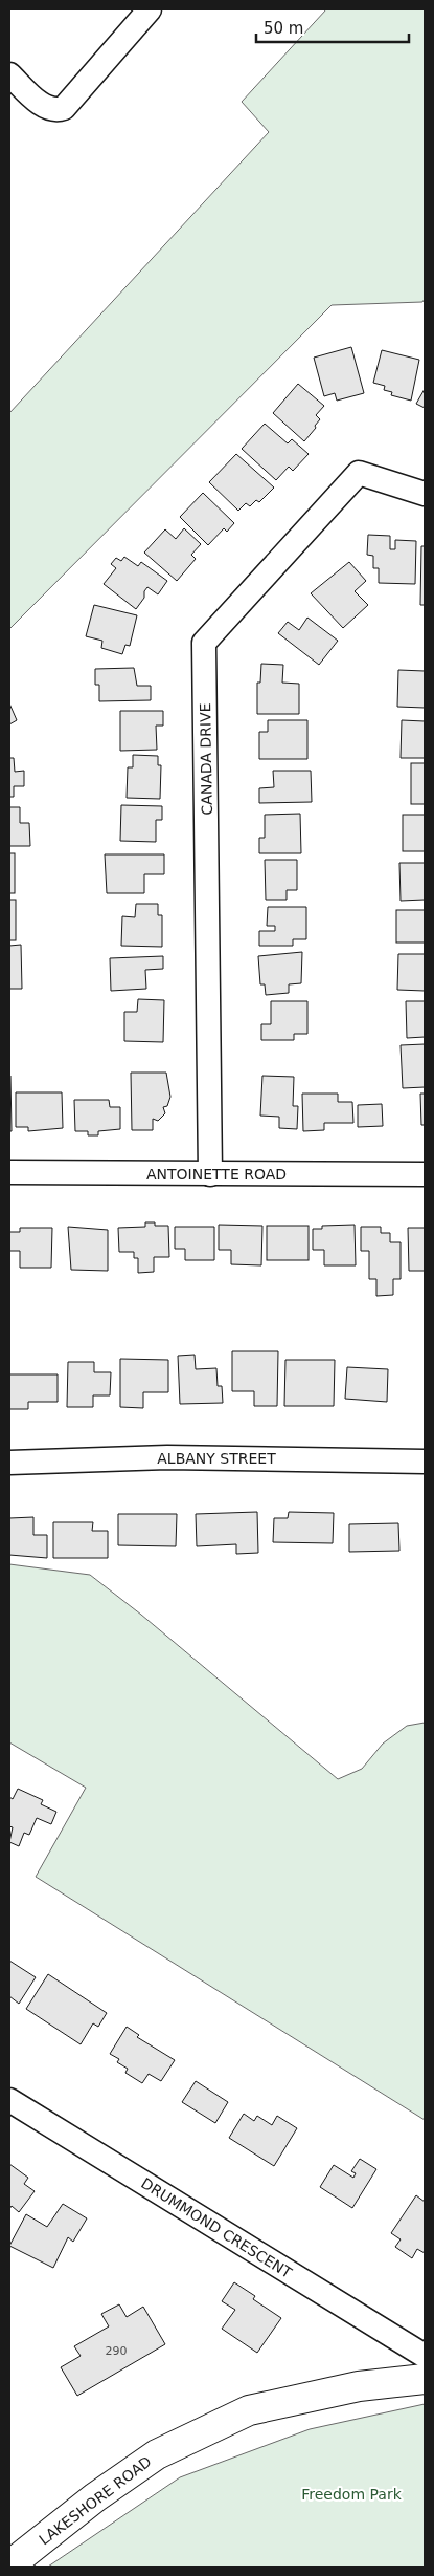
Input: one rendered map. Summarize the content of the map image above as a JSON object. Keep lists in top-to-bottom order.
{
  "streets": {
    "main road": ["LAKESHORE ROAD"],
    "street": [
      "CANADA DRIVE",
      "ANTOINETTE ROAD",
      "ALBANY STREET",
      "DRUMMOND CRESCENT"
    ]
  },
  "crossings": [
    ["CANADA DRIVE", "ANTOINETTE ROAD"]
  ],
  "parks": ["Freedom Park"],
  "house_numbers": ["290"],
  "scale_bar": "50 m"
}
